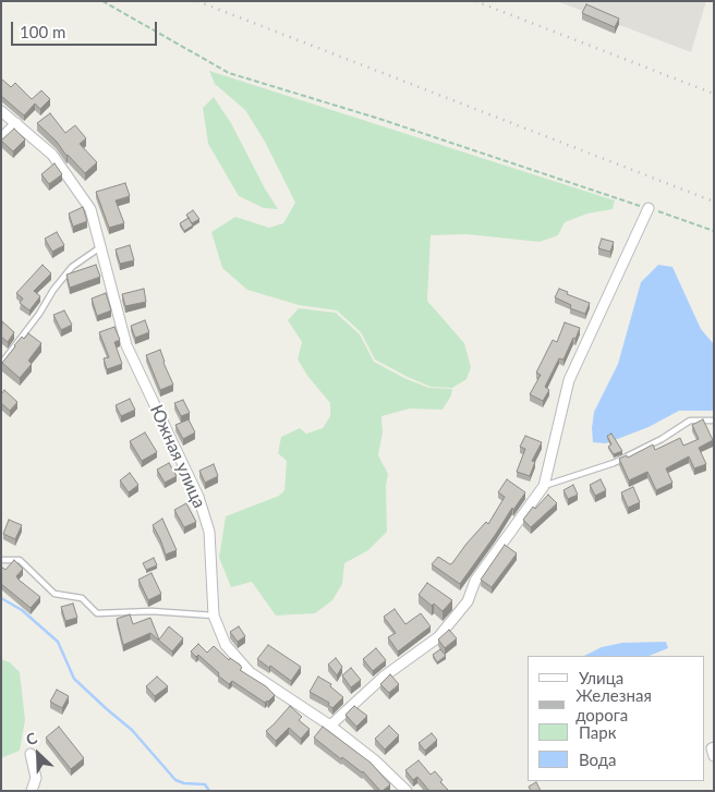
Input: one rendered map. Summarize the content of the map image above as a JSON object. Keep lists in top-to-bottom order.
{
  "streets": {
    "street": ["Южная улица"]
  },
  "legend": [
    "Улица",
    "Железная дорога",
    "Парк",
    "Вода"
  ],
  "scale_bar": "100 m",
  "north": "top left"
}
